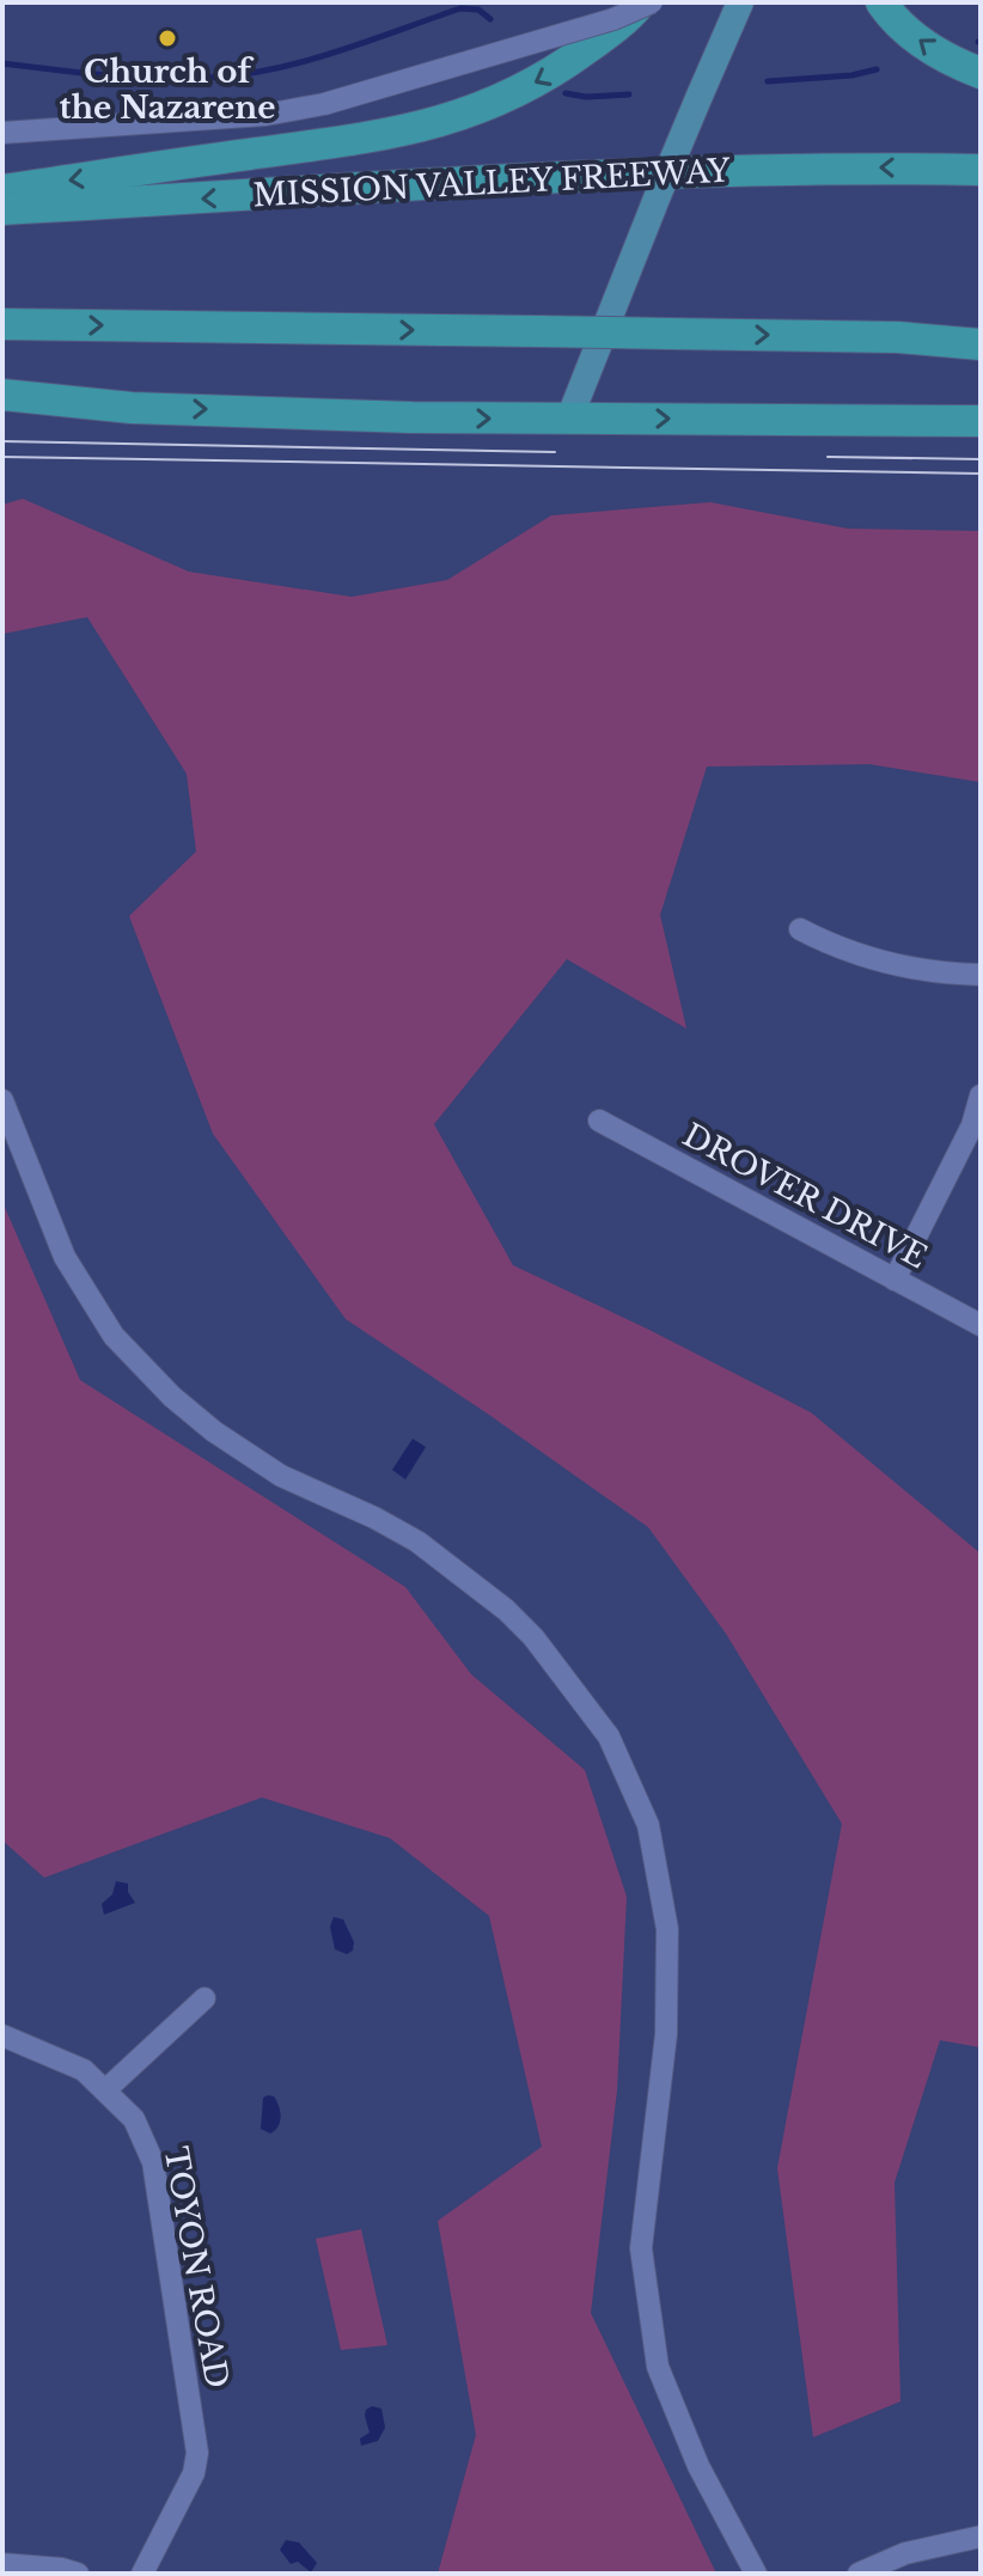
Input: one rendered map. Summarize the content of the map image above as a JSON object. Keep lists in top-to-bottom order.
{
  "streets": {
    "highway": ["MISSION VALLEY FREEWAY"],
    "street": ["DROVER DRIVE", "TOYON ROAD"]
  },
  "places": ["Church of the Nazarene"]
}
